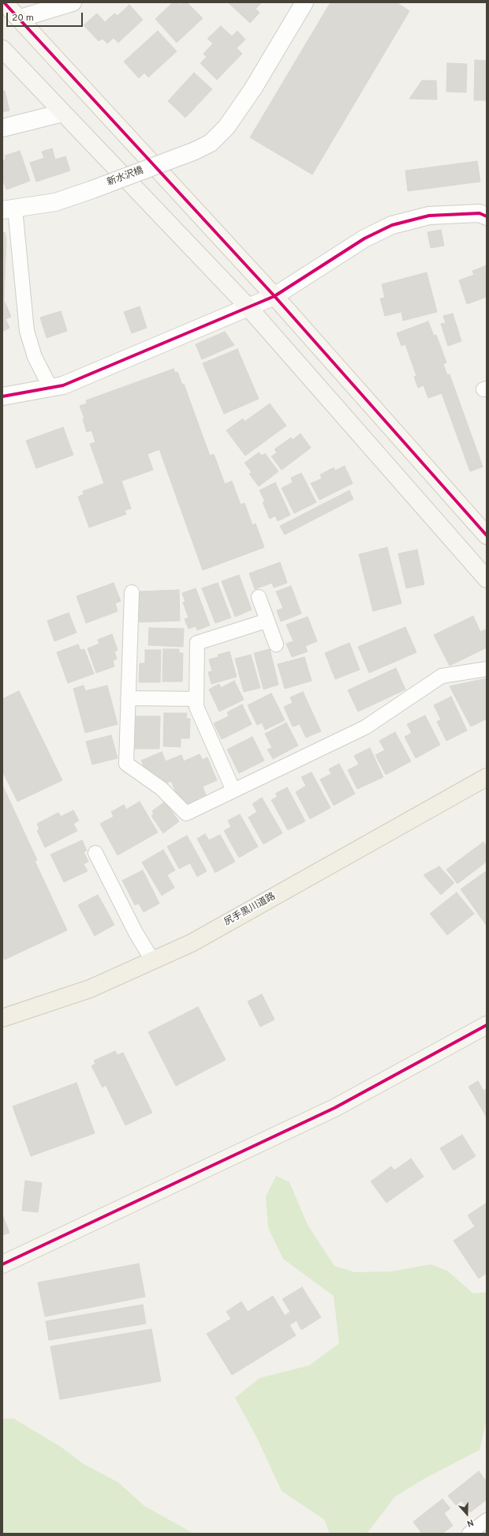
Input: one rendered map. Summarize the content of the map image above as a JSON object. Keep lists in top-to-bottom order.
{
  "streets": {
    "main road": ["尻手黒川道路"],
    "street": ["新水沢橋"]
  },
  "scale_bar": "20 m",
  "north": "bottom"
}
